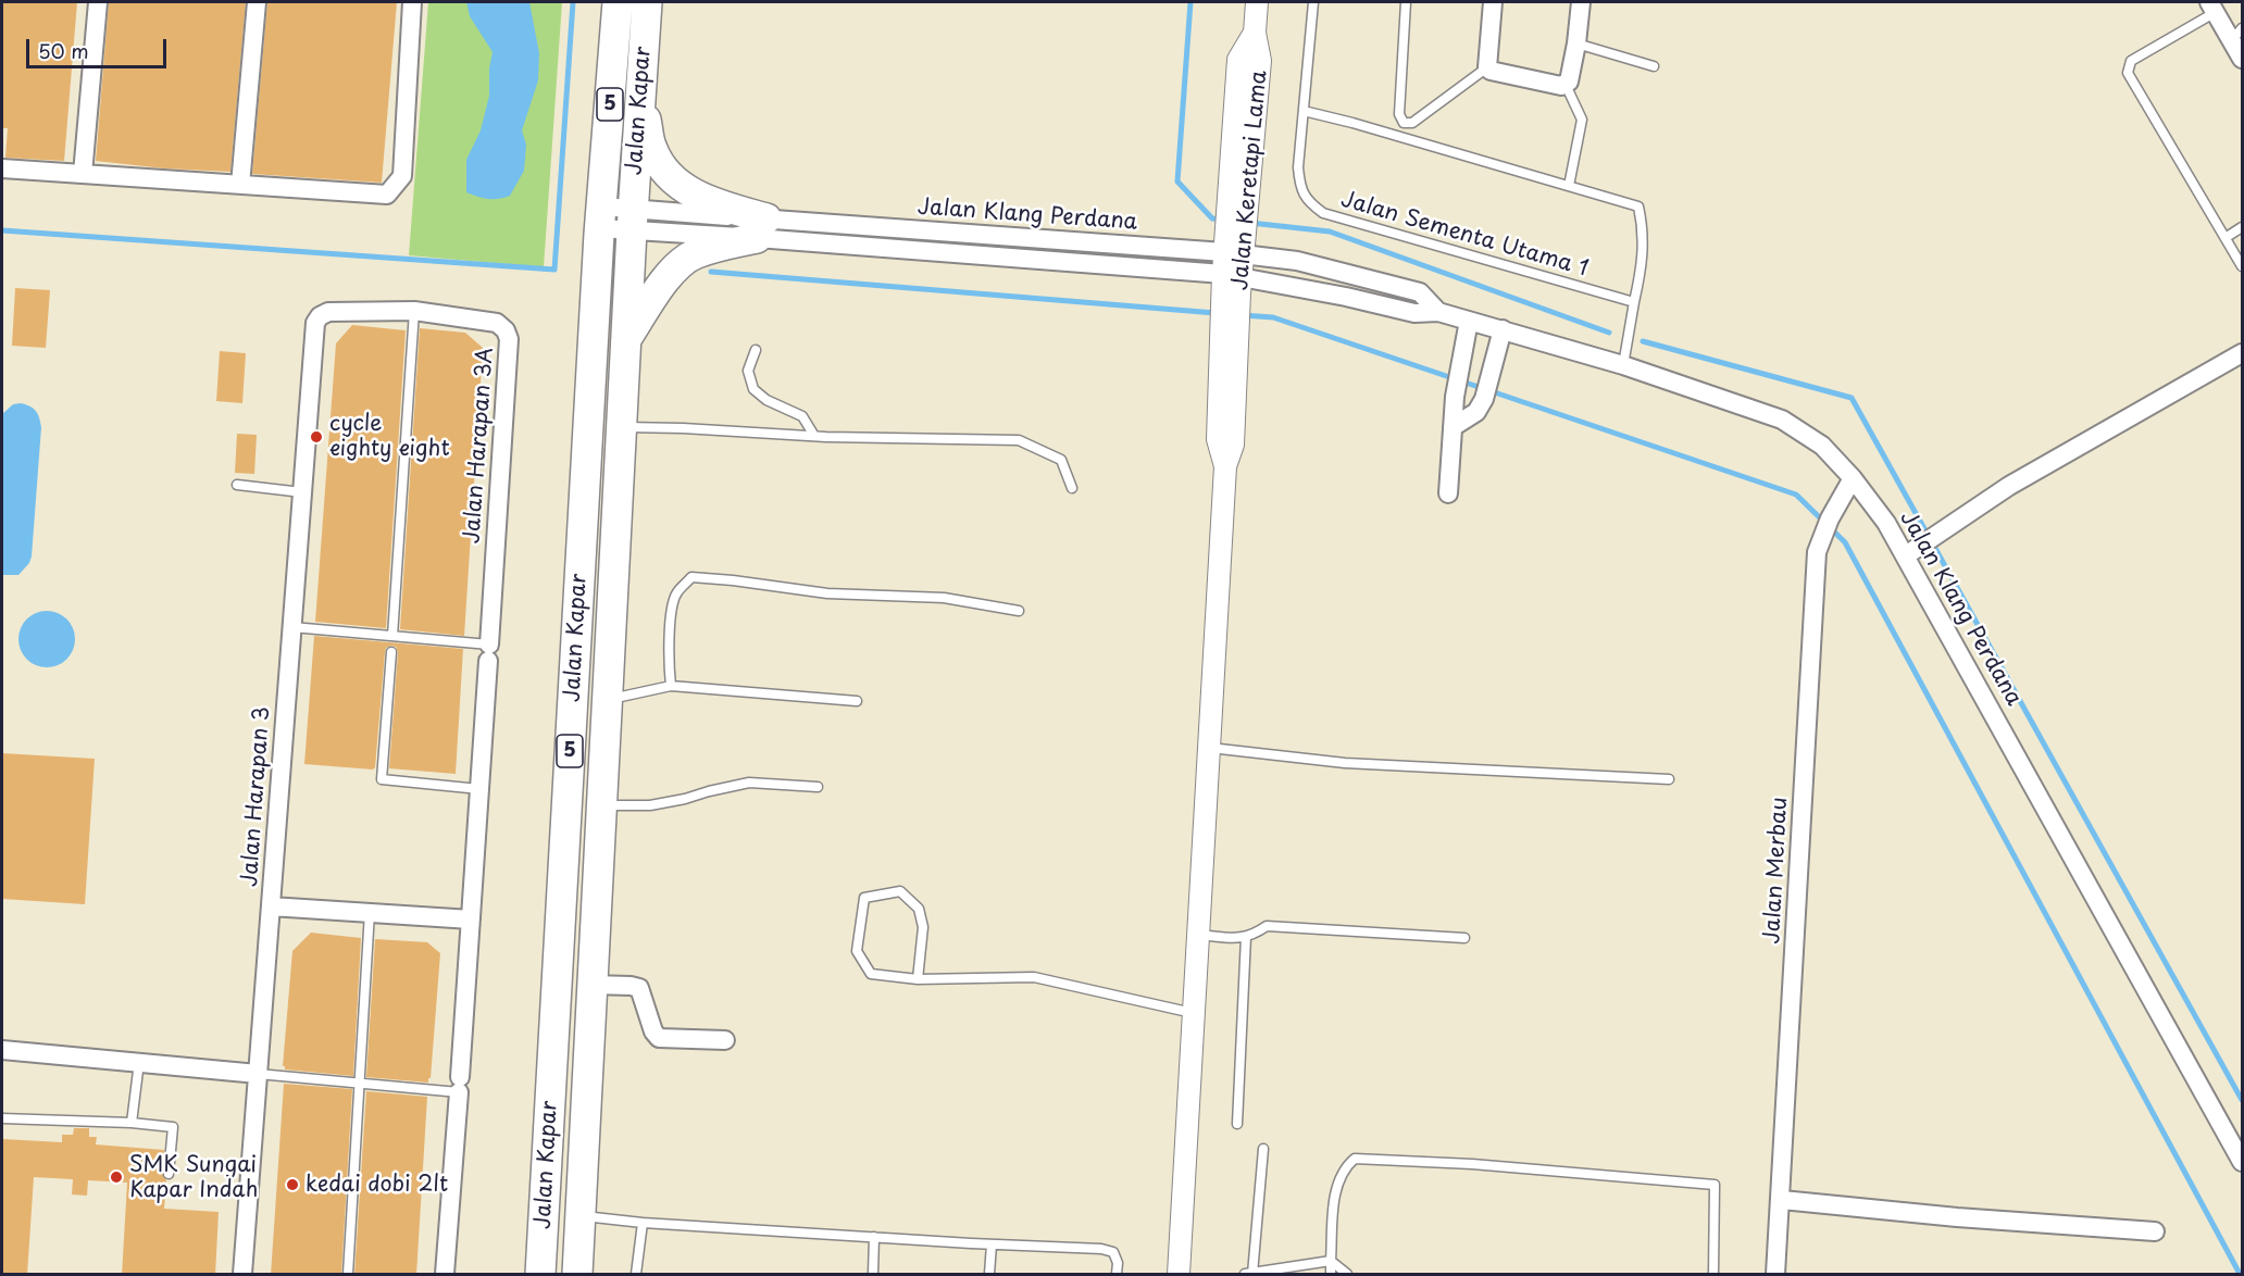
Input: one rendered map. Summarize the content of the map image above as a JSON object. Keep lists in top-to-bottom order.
{
  "streets": {
    "highway": ["5", "Jalan Kapar"],
    "street": [
      "Jalan Keretapi Lama",
      "Jalan Klang Perdana",
      "Jalan Harapan 3A",
      "Jalan Harapan 3",
      "Jalan Merbau"
    ],
    "lane": ["Jalan Sementa Utama 1"]
  },
  "crossings": [
    ["Jalan Kapar", "Jalan Klang Perdana"],
    ["Jalan Keretapi Lama", "Jalan Klang Perdana"],
    ["Jalan Klang Perdana", "Jalan Merbau"],
    ["Jalan Harapan 3A", "Jalan Harapan 3"]
  ],
  "places": ["cycle eighty eight", "SMK Sungai Kapar Indah", "kedai dobi 2lt"],
  "scale_bar": "50 m"
}
